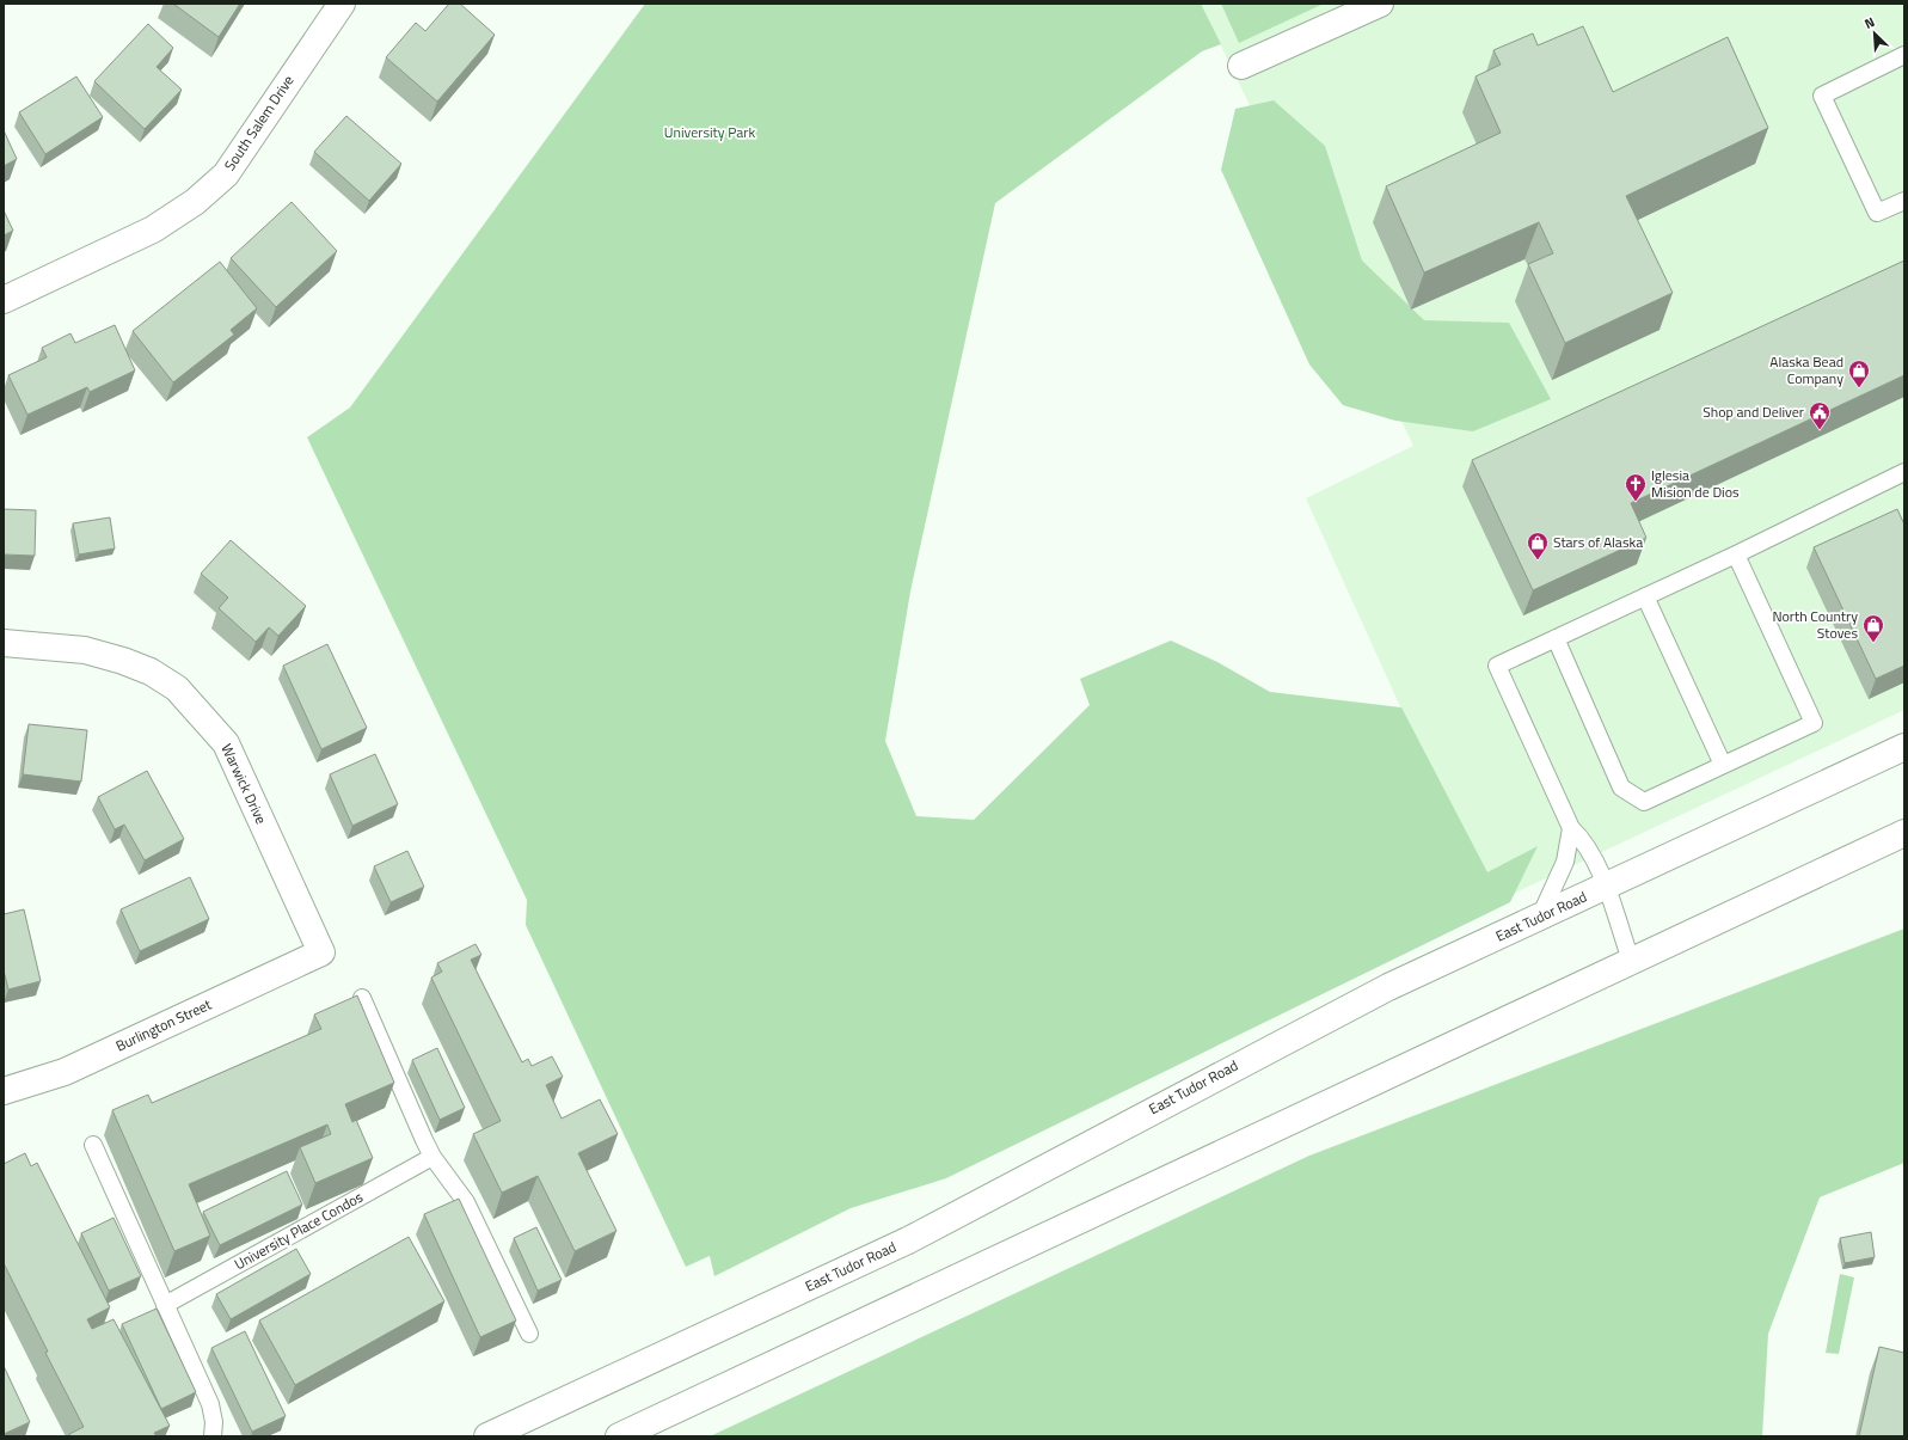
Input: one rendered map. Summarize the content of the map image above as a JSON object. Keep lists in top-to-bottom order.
{
  "streets": {
    "main road": [
      "South Salem Drive",
      "Warwick Drive",
      "East Tudor Road",
      "Burlington Street"
    ],
    "lane": ["University Place Condos"]
  },
  "crossings": [
    ["Warwick Drive", "Burlington Street"]
  ],
  "parks": ["University Park"],
  "places": {
    "shop": ["Alaska Bead Company", "Stars of Alaska", "North Country Stoves"],
    "public building": ["Shop and Deliver"],
    "church": ["Iglesia Mision de Dios"]
  },
  "north": "top left"
}
